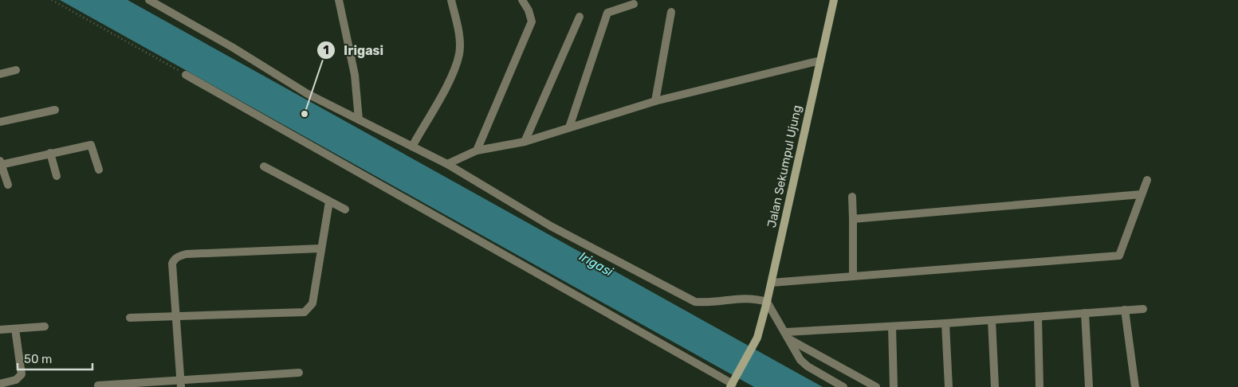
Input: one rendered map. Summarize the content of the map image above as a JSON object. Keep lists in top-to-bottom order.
{
  "streets": {
    "main road": ["Jalan Sekumpul Ujung"]
  },
  "water": ["Irigasi"],
  "places": ["Irigasi"],
  "scale_bar": "50 m"
}
